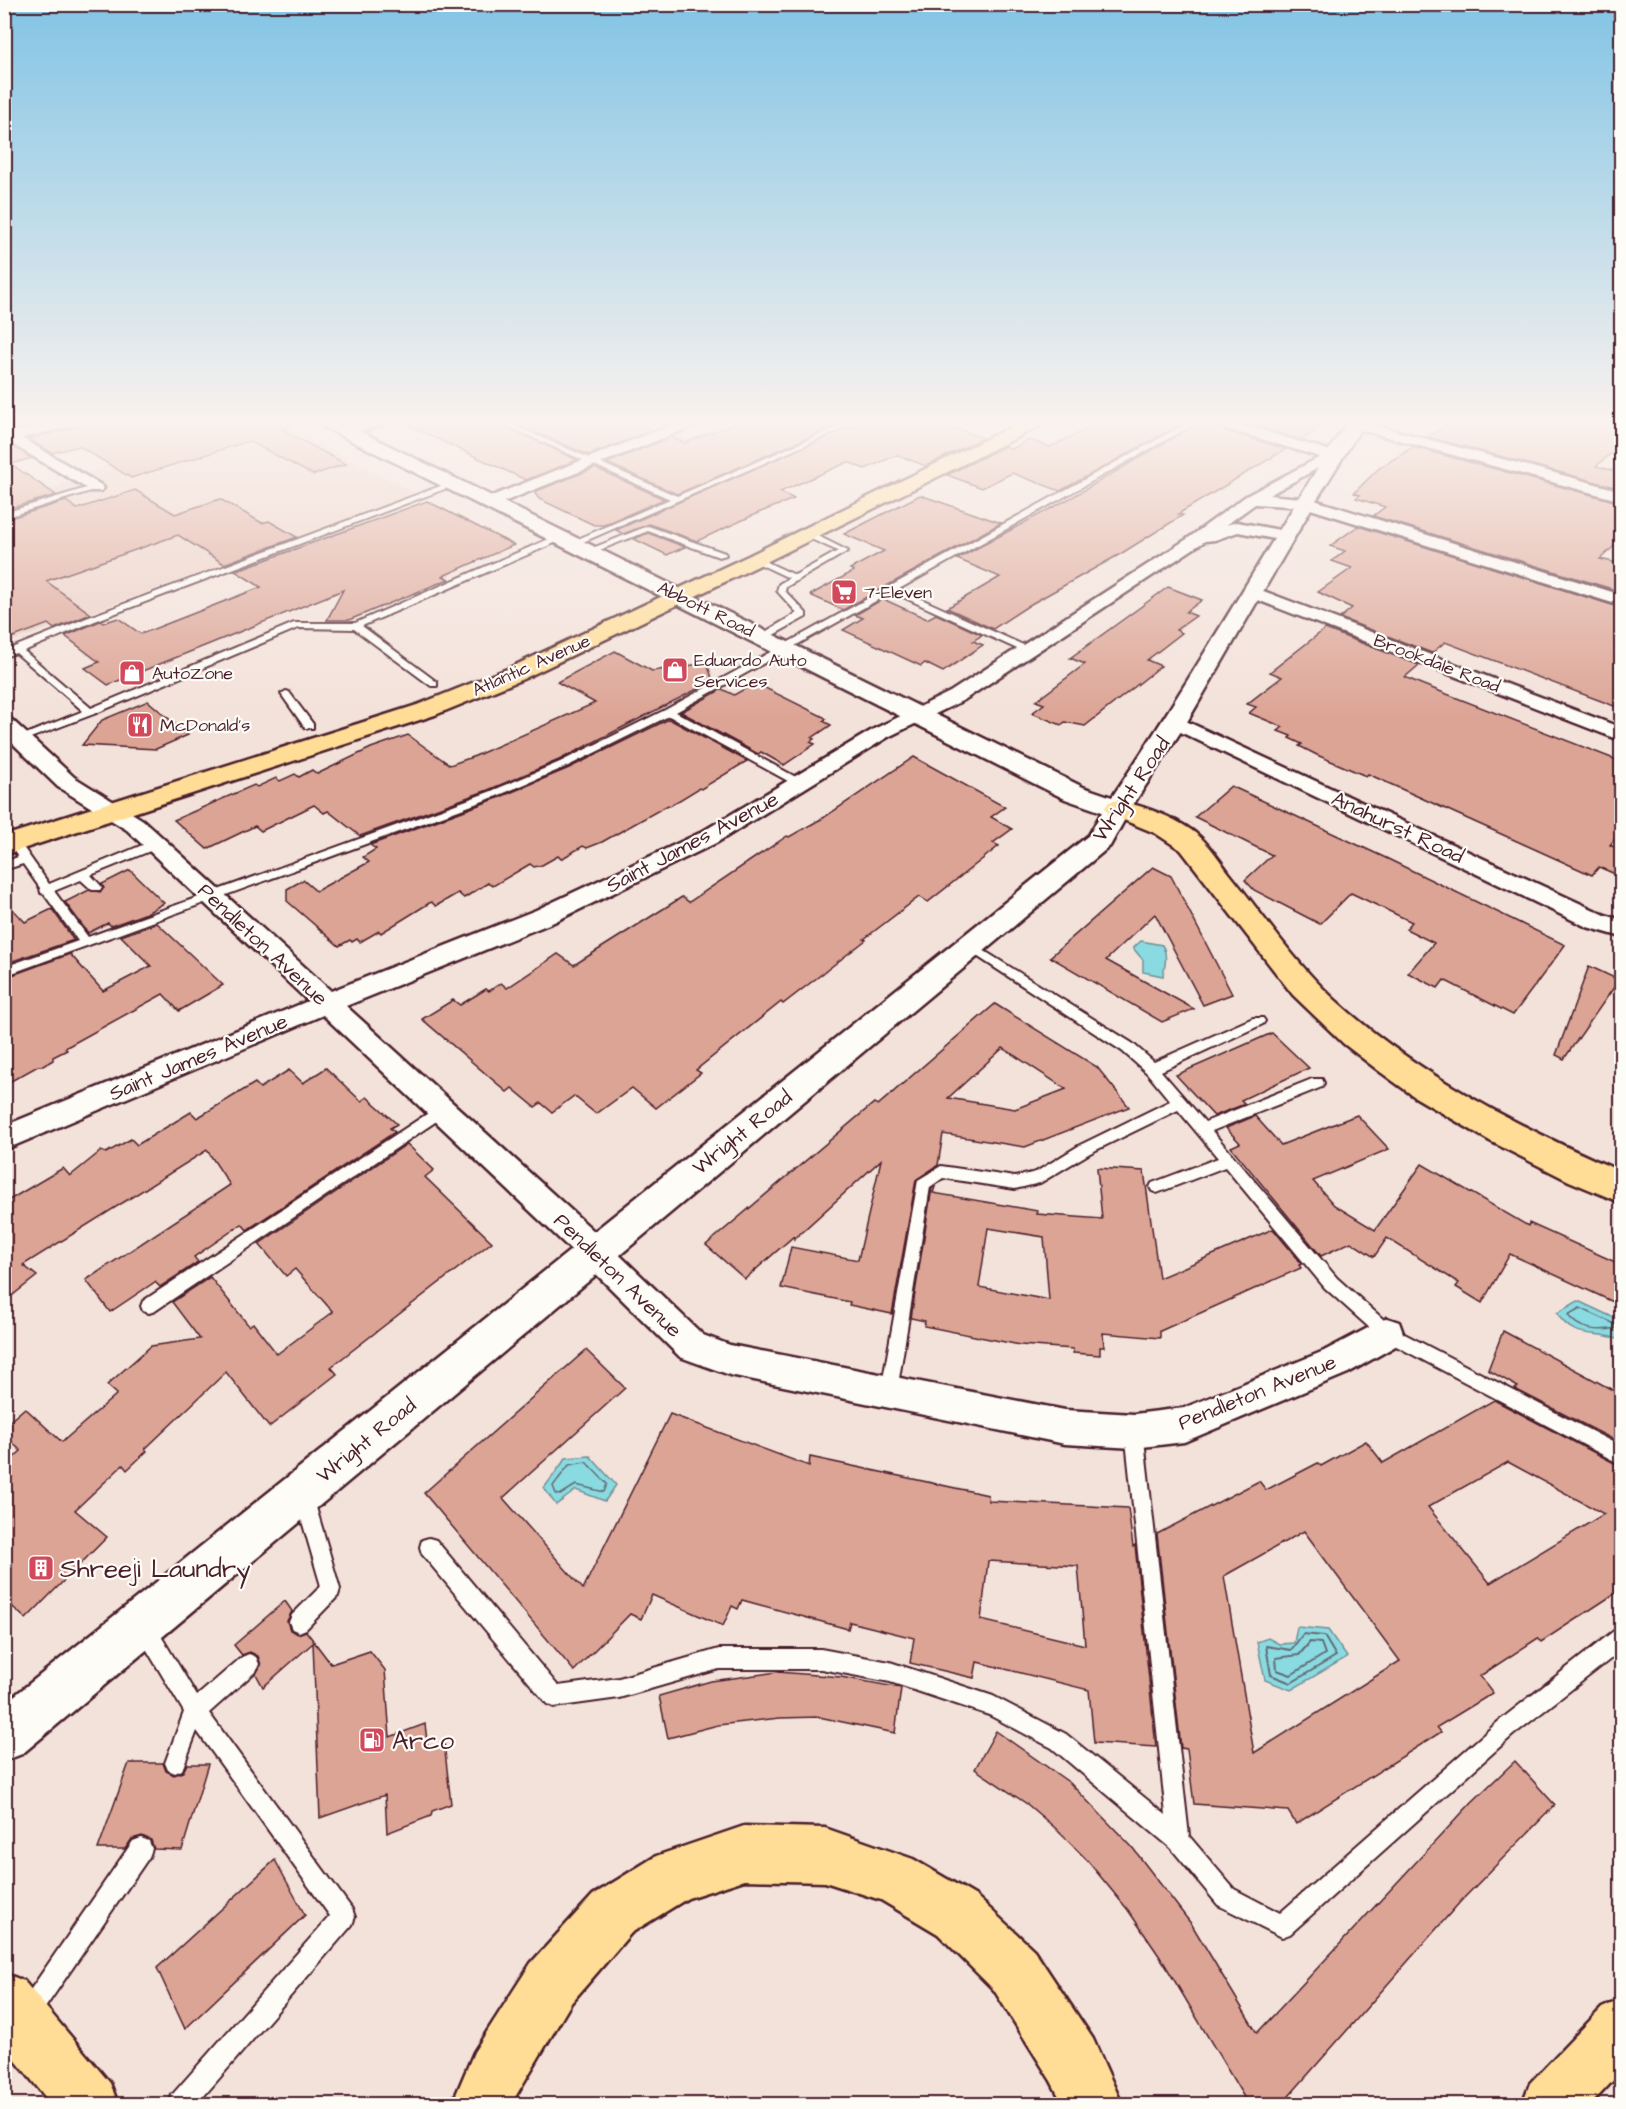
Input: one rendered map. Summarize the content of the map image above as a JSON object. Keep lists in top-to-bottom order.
{
  "streets": {
    "main road": ["Atlantic Avenue"],
    "street": [
      "Abbott Road",
      "Brookdale Road",
      "Wright Road",
      "Anahurst Road",
      "Saint James Avenue",
      "Pendleton Avenue"
    ]
  },
  "crossings": [
    ["Abbott Road", "Atlantic Avenue"],
    ["Abbott Road", "Wright Road"],
    ["Abbott Road", "Saint James Avenue"],
    ["Brookdale Road", "Wright Road"],
    ["Atlantic Avenue", "Pendleton Avenue"],
    ["Wright Road", "Anahurst Road"],
    ["Wright Road", "Pendleton Avenue"],
    ["Saint James Avenue", "Pendleton Avenue"]
  ],
  "places": {
    "supermarket": ["7-Eleven"],
    "shop": ["Eduardo Auto Services", "AutoZone"],
    "restaurant": ["McDonald's"],
    "building": ["Shreeji Laundry"],
    "fuel station": ["Arco"]
  }
}
